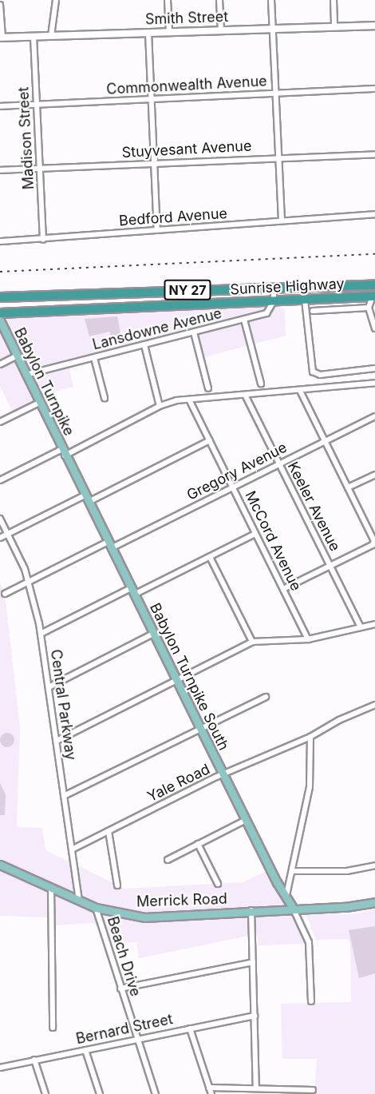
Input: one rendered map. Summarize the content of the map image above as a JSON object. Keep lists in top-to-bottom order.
{
  "streets": {
    "highway": ["Sunrise Highway", "NY 27"],
    "main road": ["Babylon Turnpike", "Babylon Turnpike South", "Merrick Road"],
    "street": [
      "Smith Street",
      "Commonwealth Avenue",
      "Madison Street",
      "Stuyvesant Avenue",
      "Bedford Avenue",
      "Lansdowne Avenue",
      "Gregory Avenue",
      "Keeler Avenue",
      "McCord Avenue",
      "Central Parkway",
      "Yale Road",
      "Beach Drive",
      "Bernard Street"
    ]
  },
  "crossings": [
    ["Smith Street", "Madison Street"],
    ["Commonwealth Avenue", "Madison Street"],
    ["Madison Street", "Stuyvesant Avenue"],
    ["Madison Street", "Bedford Avenue"],
    ["Sunrise Highway", "Lansdowne Avenue"],
    ["Lansdowne Avenue", "Babylon Turnpike"],
    ["Babylon Turnpike", "Babylon Turnpike South"],
    ["Gregory Avenue", "Keeler Avenue"],
    ["Gregory Avenue", "McCord Avenue"],
    ["Gregory Avenue", "Babylon Turnpike South"],
    ["Gregory Avenue", "Central Parkway"],
    ["Babylon Turnpike South", "Yale Road"],
    ["Babylon Turnpike South", "Merrick Road"],
    ["Central Parkway", "Yale Road"],
    ["Central Parkway", "Merrick Road"],
    ["Merrick Road", "Beach Drive"],
    ["Beach Drive", "Bernard Street"]
  ]
}
